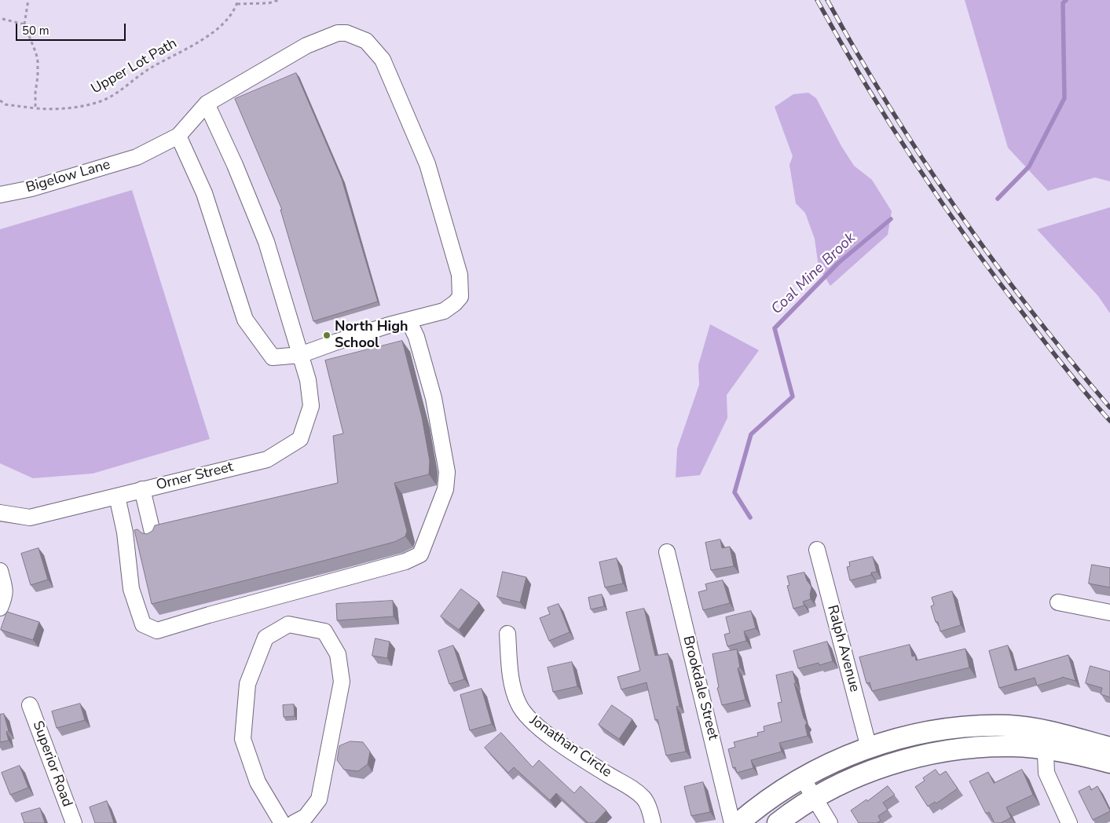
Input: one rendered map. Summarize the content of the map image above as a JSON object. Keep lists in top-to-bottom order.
{
  "streets": {
    "street": [
      "Bigelow Lane",
      "Orner Street",
      "Ralph Avenue",
      "Brookdale Street",
      "Jonathan Circle",
      "Superior Road"
    ],
    "path": ["Upper Lot Path"]
  },
  "water": ["Coal Mine Brook"],
  "places": ["North High School"],
  "scale_bar": "50 m"
}
